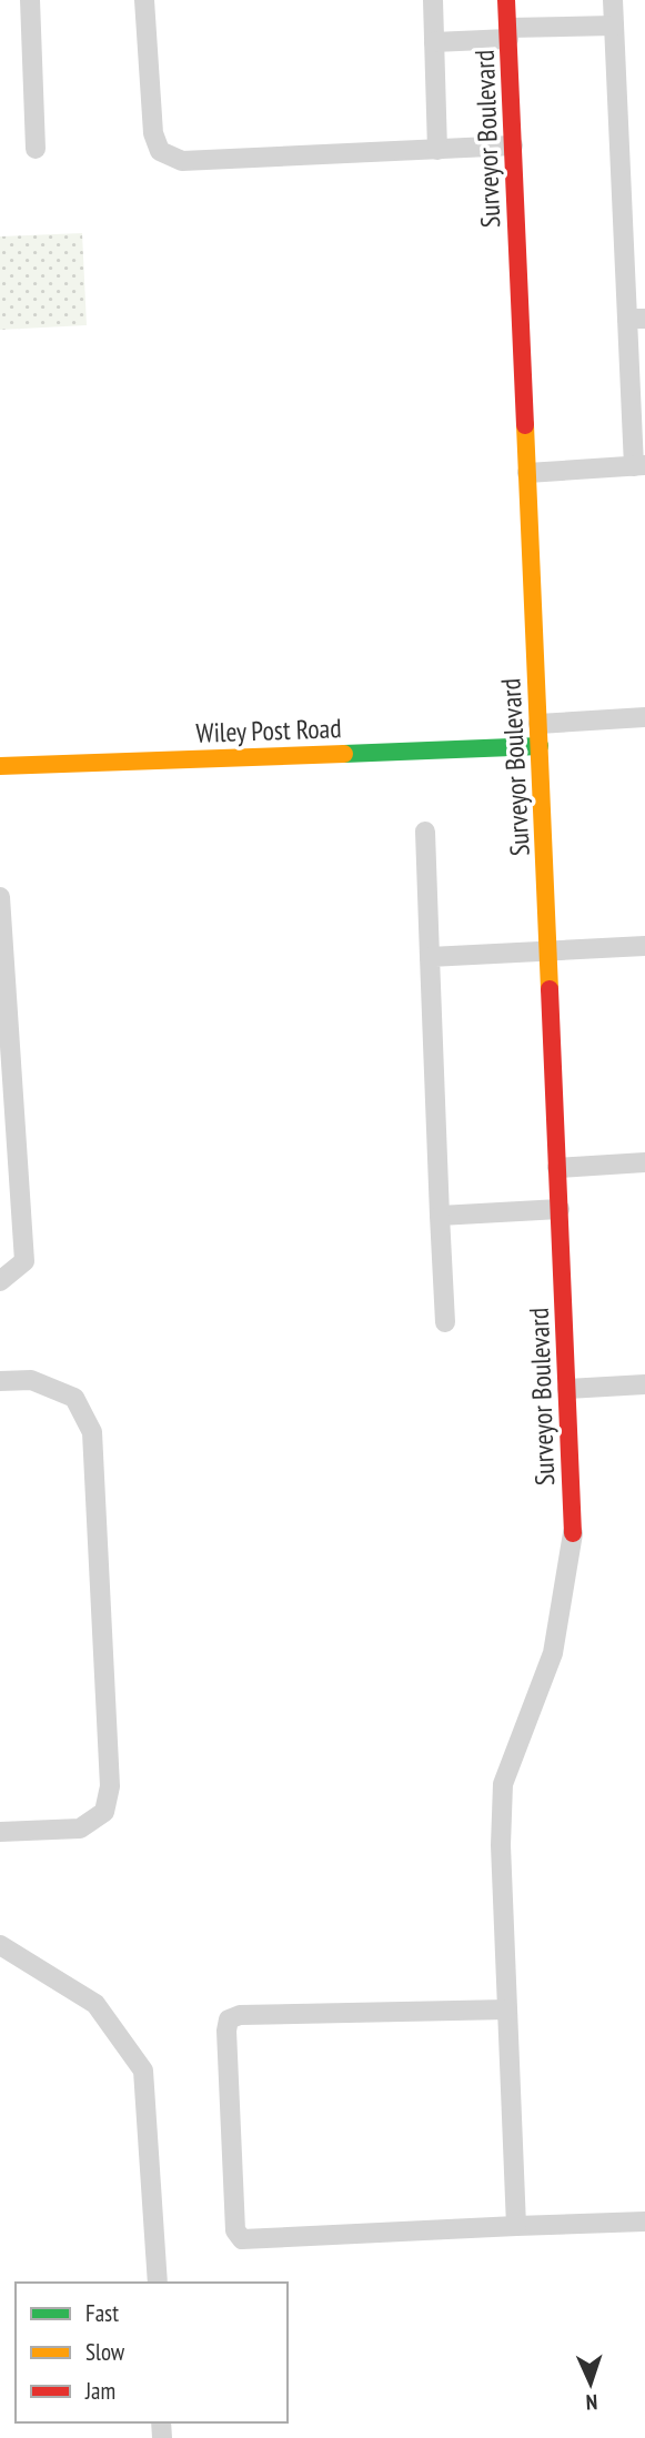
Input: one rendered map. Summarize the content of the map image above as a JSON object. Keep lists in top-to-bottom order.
{
  "streets": {
    "street": ["Surveyor Boulevard", "Wiley Post Road"]
  },
  "crossings": [
    ["Surveyor Boulevard", "Wiley Post Road"]
  ],
  "legend": ["Fast", "Slow", "Jam"],
  "north": "bottom"
}
